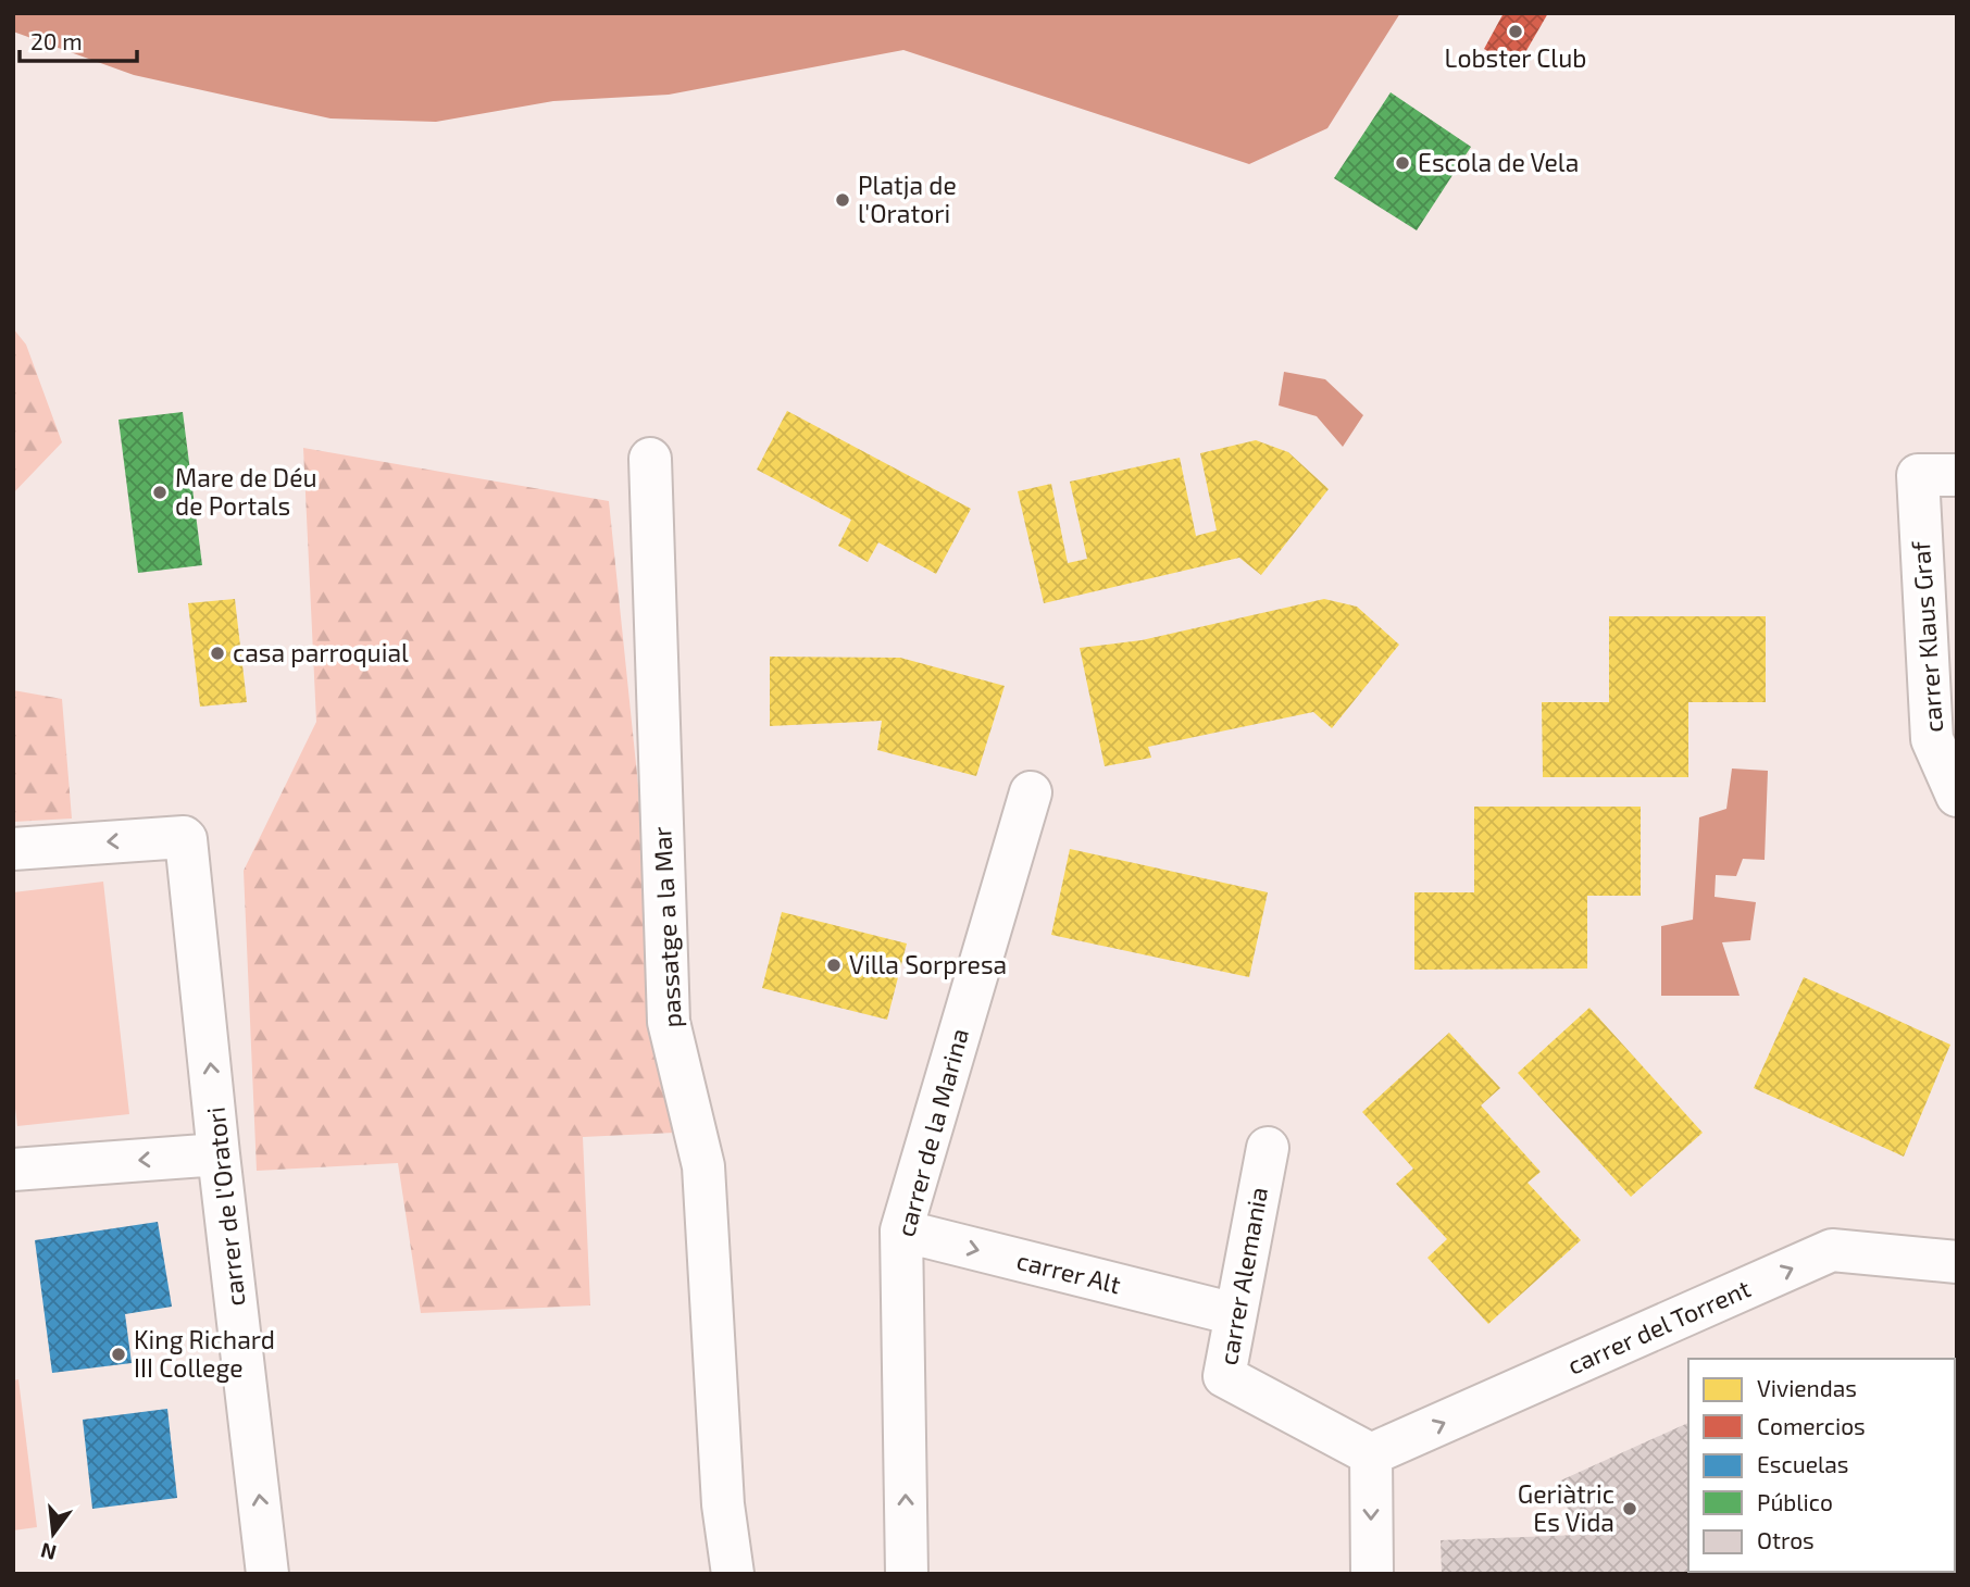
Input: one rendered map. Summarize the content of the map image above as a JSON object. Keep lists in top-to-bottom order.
{
  "streets": {
    "street": [
      "carrer Klaus Graf",
      "passatge a la Mar",
      "carrer de la Marina",
      "carrer de l'Oratori",
      "carrer Alt",
      "carrer Alemania",
      "carrer del Torrent"
    ]
  },
  "crossings": [
    ["carrer de la Marina", "carrer Alt"],
    ["carrer Alt", "carrer Alemania"],
    ["carrer Alemania", "carrer del Torrent"]
  ],
  "one_way": [
    "carrer de la Marina",
    "carrer de l'Oratori",
    "carrer Alt",
    "carrer del Torrent"
  ],
  "places": [
    "Lobster Club",
    "Escola de Vela",
    "Platja de l'Oratori",
    "Mare de Déu de Portals",
    "casa parroquial",
    "Villa Sorpresa",
    "King Richard III College",
    "Geriàtric Es Vida"
  ],
  "legend": [
    "Viviendas",
    "Comercios",
    "Escuelas",
    "Público",
    "Otros"
  ],
  "scale_bar": "20 m",
  "north": "bottom"
}
